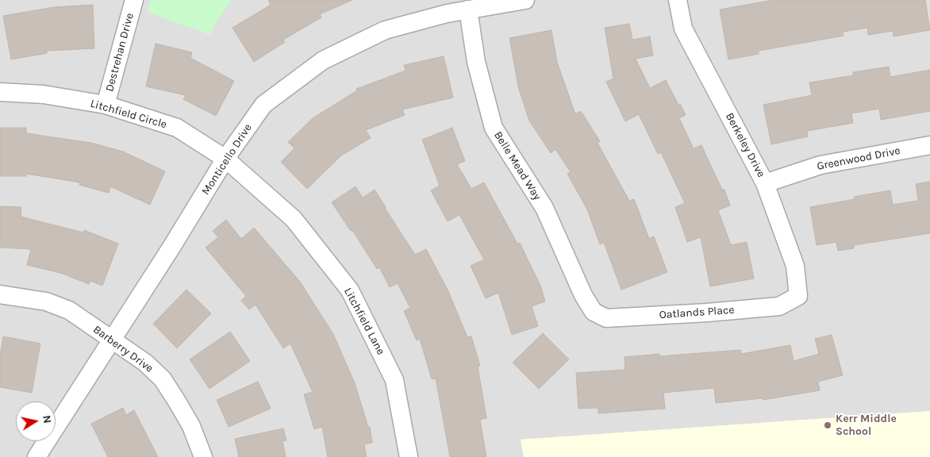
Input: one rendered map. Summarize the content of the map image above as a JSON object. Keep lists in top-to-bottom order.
{
  "streets": {
    "street": [
      "Destrehan Drive",
      "Litchfield Circle",
      "Berkeley Drive",
      "Greenwood Drive",
      "Monticello Drive",
      "Belle Mead Way",
      "Oatlands Place",
      "Litchfield Lane",
      "Barberry Drive"
    ]
  },
  "crossings": [
    ["Destrehan Drive", "Litchfield Circle"],
    ["Litchfield Circle", "Monticello Drive"],
    ["Litchfield Circle", "Litchfield Lane"],
    ["Berkeley Drive", "Greenwood Drive"],
    ["Berkeley Drive", "Oatlands Place"],
    ["Monticello Drive", "Belle Mead Way"],
    ["Monticello Drive", "Litchfield Lane"],
    ["Monticello Drive", "Barberry Drive"],
    ["Belle Mead Way", "Oatlands Place"]
  ],
  "places": ["Kerr Middle School"],
  "north": "right"
}
